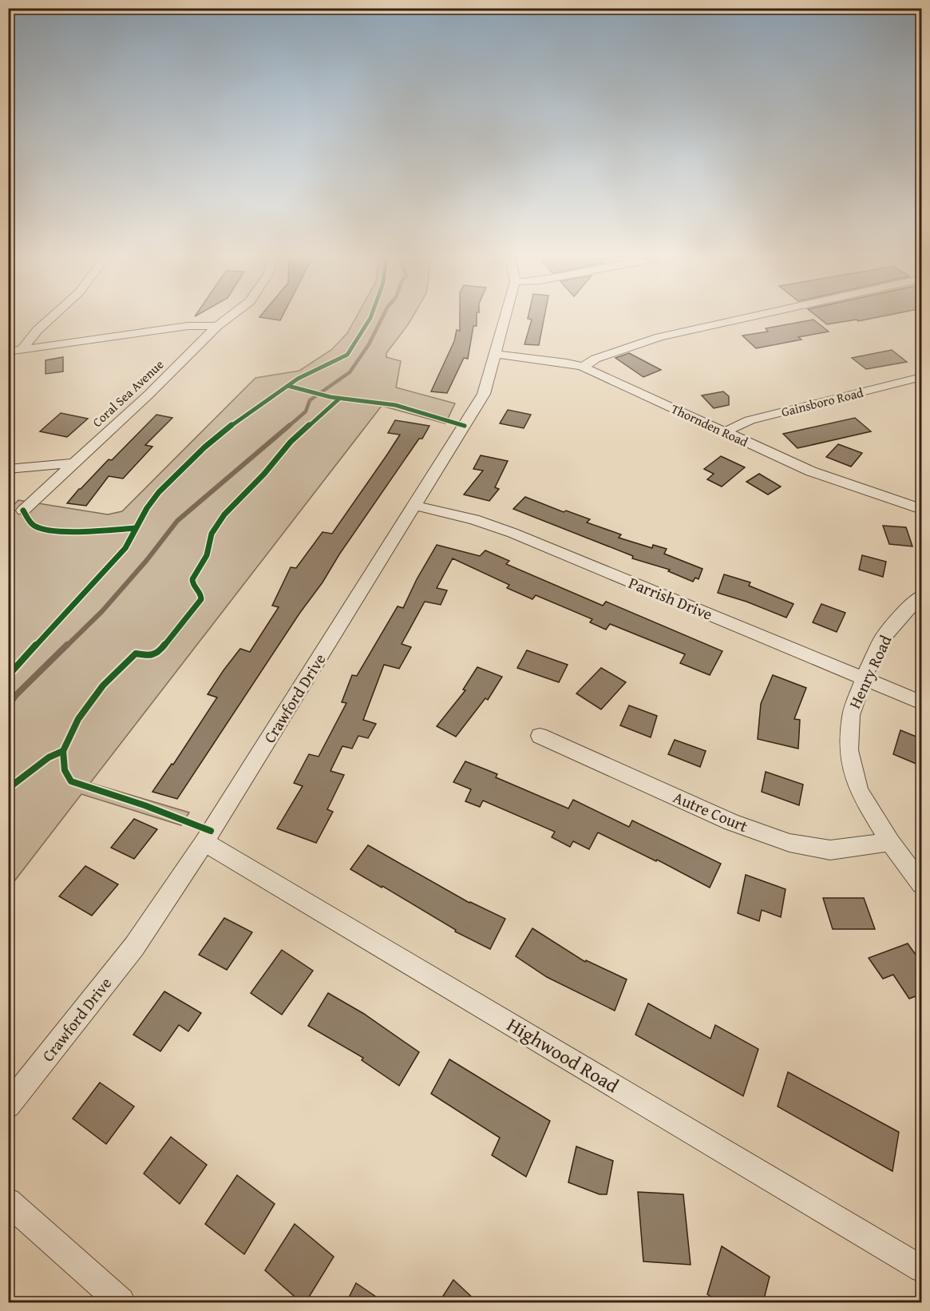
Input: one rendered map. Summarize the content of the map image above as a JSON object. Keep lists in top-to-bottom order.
{
  "streets": {
    "street": [
      "Coral Sea Avenue",
      "Gainsboro Road",
      "Thornden Road",
      "Parrish Drive",
      "Henry Road",
      "Crawford Drive",
      "Autre Court",
      "Highwood Road"
    ]
  },
  "crossings": [
    ["Gainsboro Road", "Thornden Road"],
    ["Thornden Road", "Crawford Drive"],
    ["Parrish Drive", "Henry Road"],
    ["Parrish Drive", "Crawford Drive"],
    ["Henry Road", "Autre Court"],
    ["Crawford Drive", "Highwood Road"]
  ]
}
